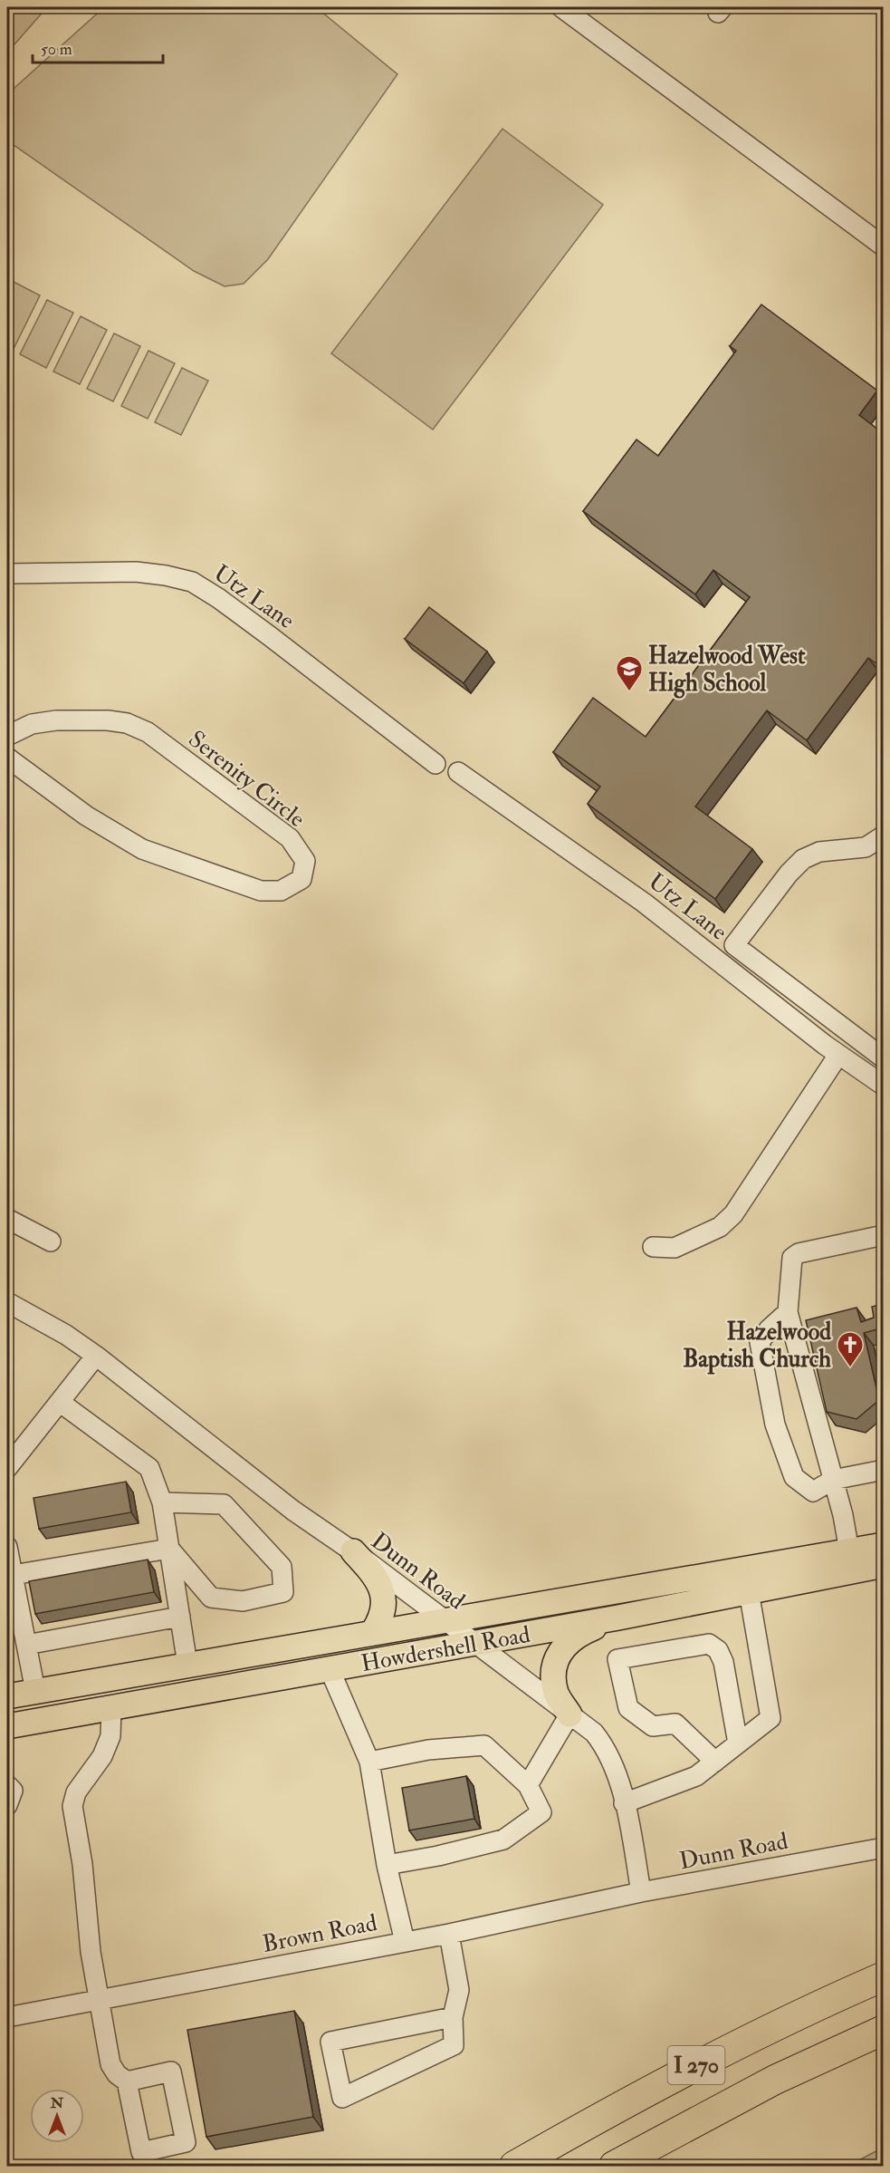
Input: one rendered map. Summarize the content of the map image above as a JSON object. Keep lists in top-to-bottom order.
{
  "streets": {
    "highway": ["I 270"],
    "main road": ["Howdershell Road"],
    "street": [
      "Utz Lane",
      "Serenity Circle",
      "Dunn Road",
      "Brown Road"
    ]
  },
  "crossings": [
    ["Dunn Road", "Howdershell Road"],
    ["Dunn Road", "Brown Road"]
  ],
  "places": {
    "school or university": ["Hazelwood West High School"],
    "church": ["Hazelwood Baptish Church"]
  },
  "scale_bar": "50 m",
  "north": "top"
}
